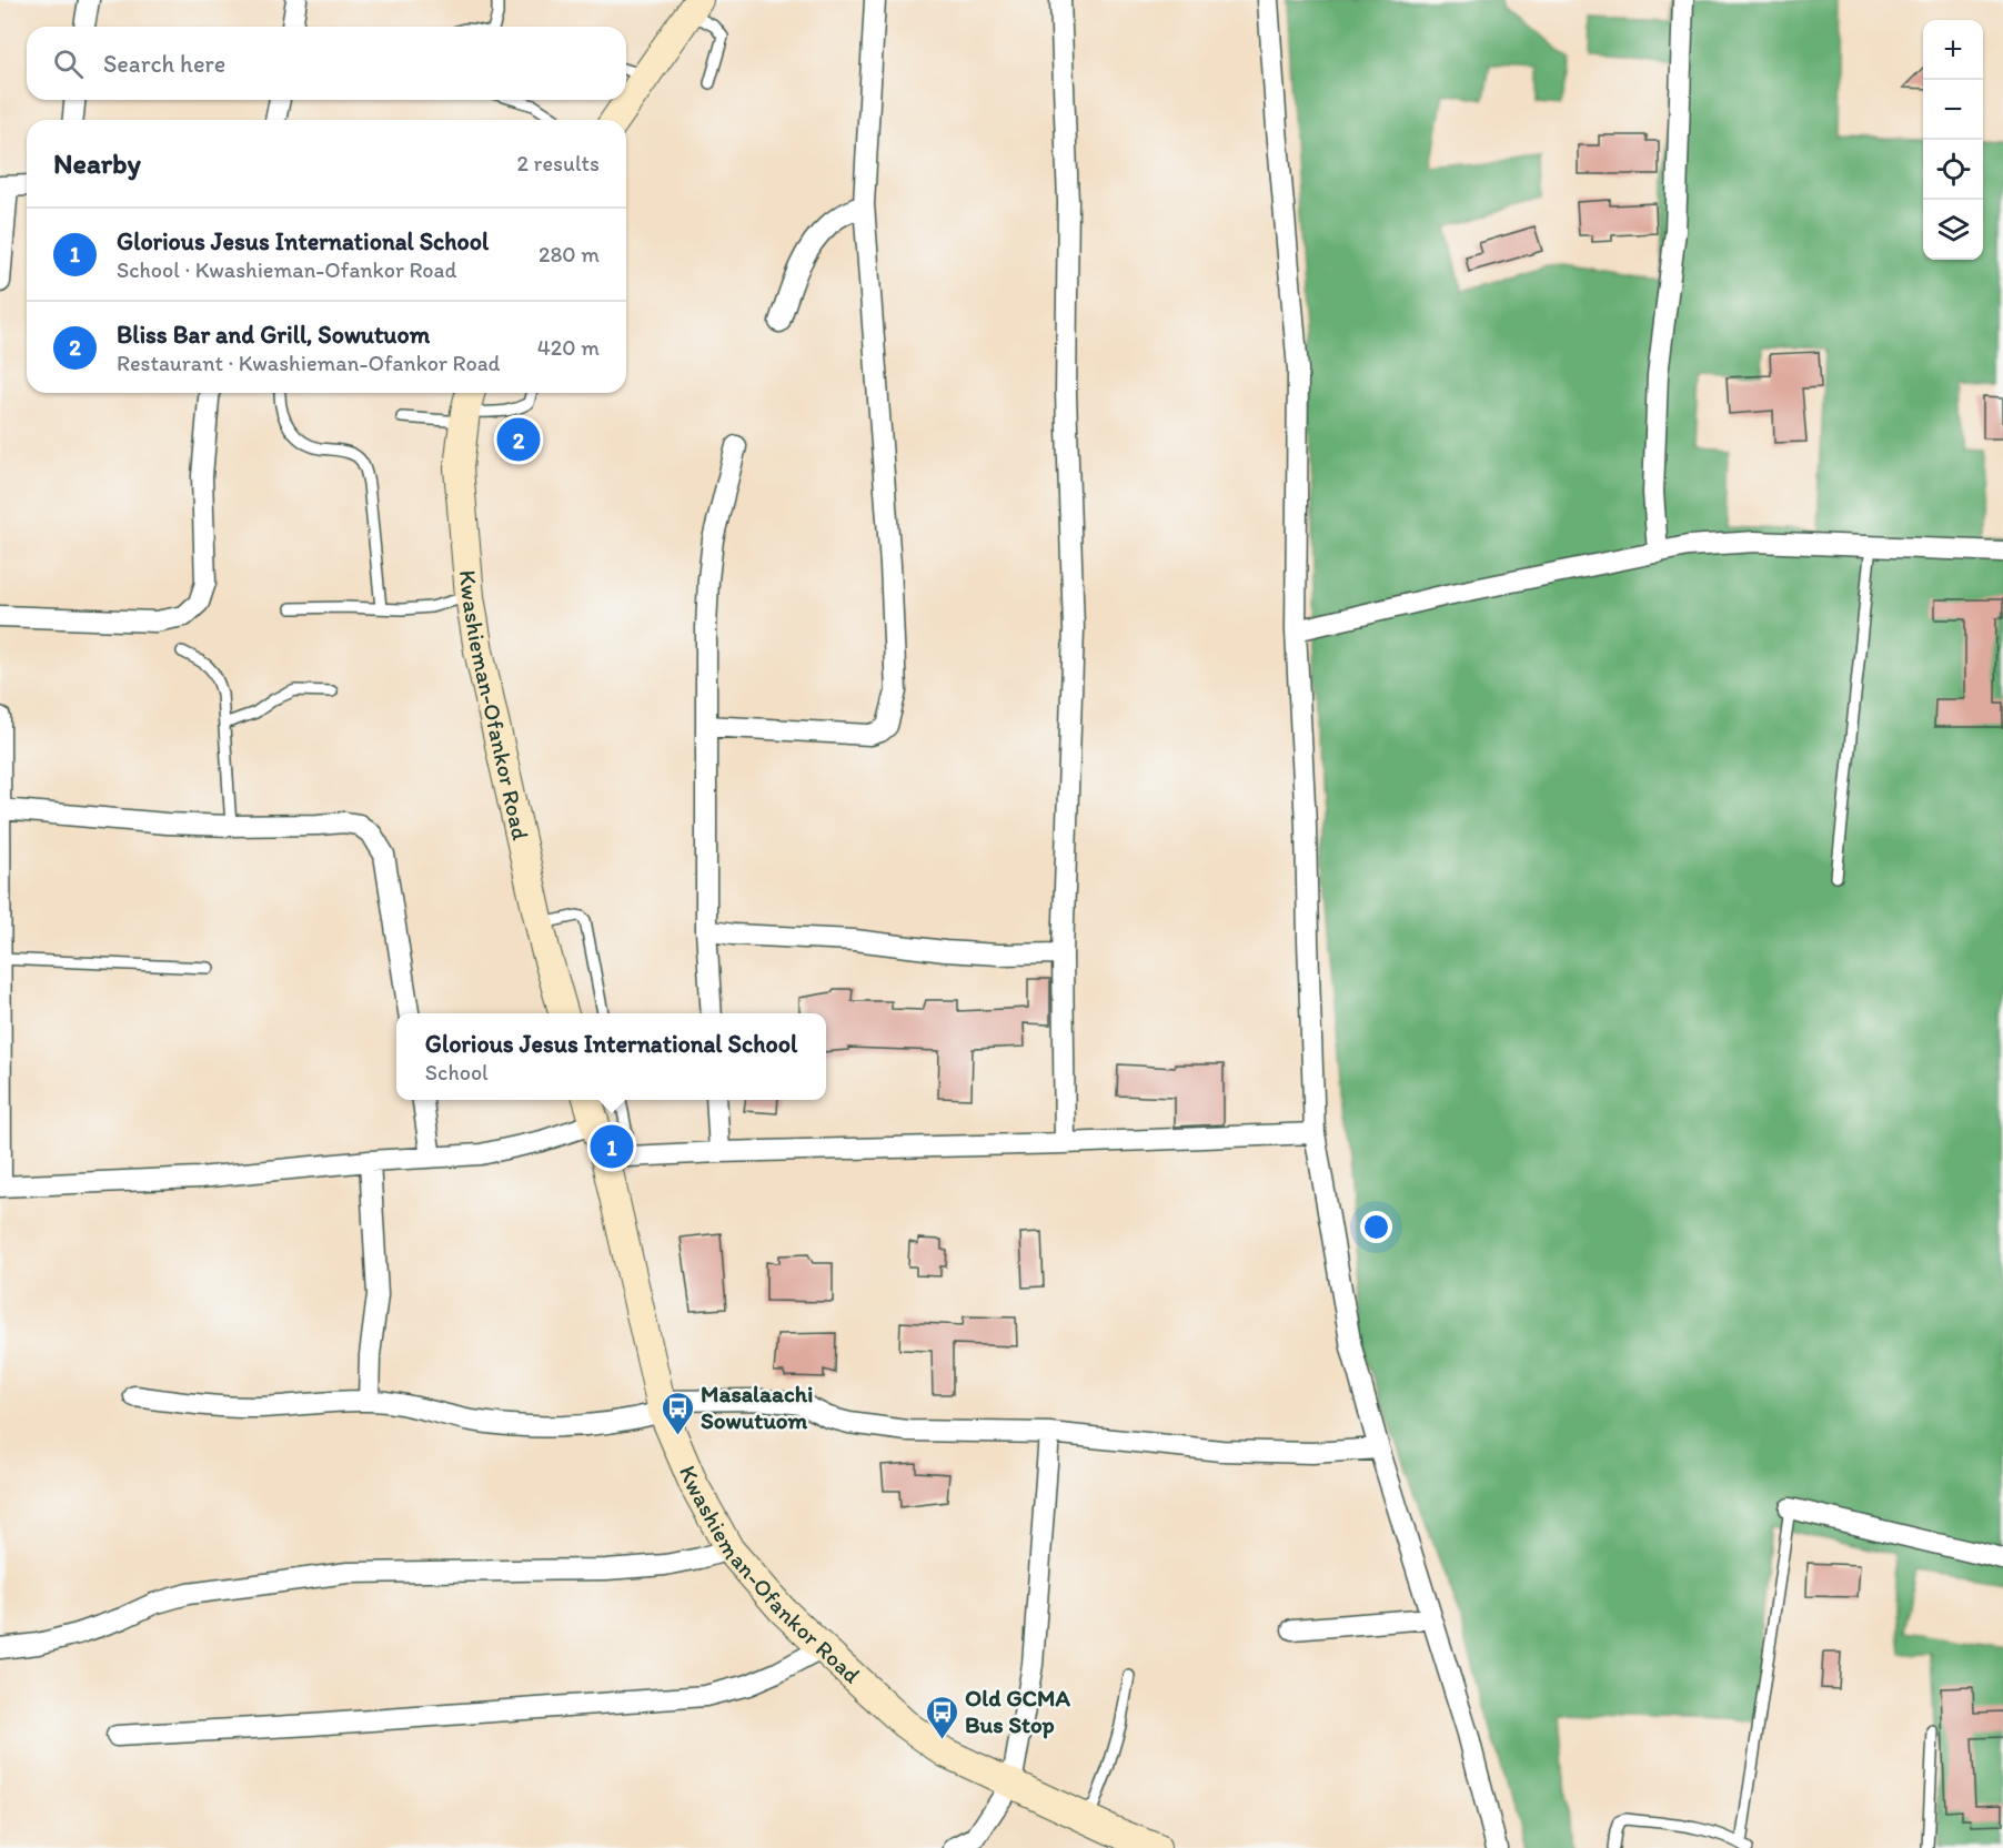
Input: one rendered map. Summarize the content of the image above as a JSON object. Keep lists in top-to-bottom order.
{
  "streets": {
    "main road": ["Kwashieman-Ofankor Road"]
  },
  "places": {
    "bus stop": ["Masalaachi Sowutuom", "Old GCMA Bus Stop"]
  },
  "page": {
    "map_buttons": ["+", "−"],
    "search": "Search here",
    "heading": ["Nearby", "2 results"],
    "list": [
      {
        "mark": "1",
        "name": "Glorious Jesus International School",
        "note": "School · Kwashieman-Ofankor Road",
        "value": "280 m"
      },
      {
        "mark": "2",
        "name": "Bliss Bar and Grill, Sowutuom",
        "note": "Restaurant · Kwashieman-Ofankor Road",
        "value": "420 m"
      }
    ],
    "pins": ["2", "1"],
    "popup": ["Glorious Jesus International School", "School"]
  }
}
